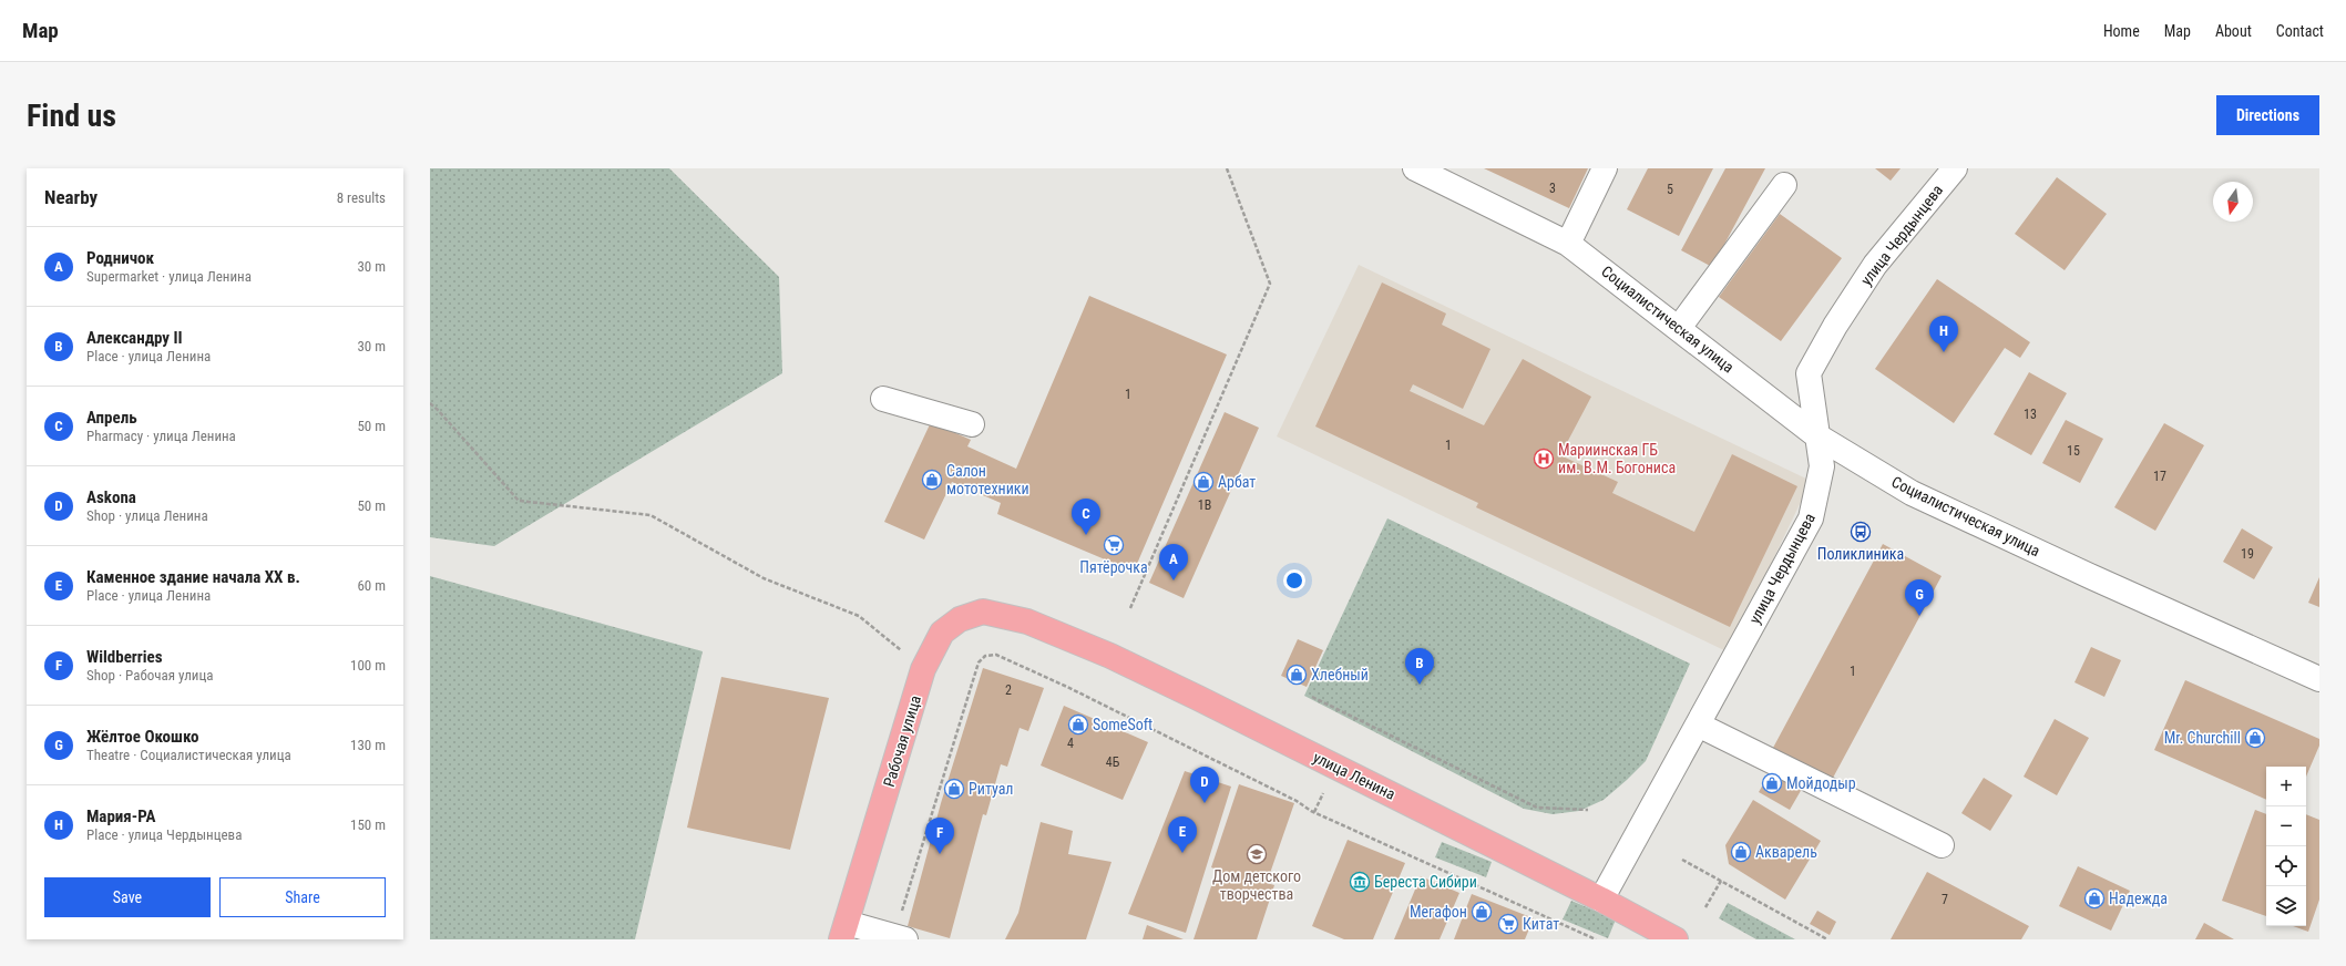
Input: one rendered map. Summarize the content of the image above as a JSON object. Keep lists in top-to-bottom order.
{
  "streets": {
    "main road": ["Рабочая улица", "улица Ленина"],
    "street": ["улица Чердынцева", "Социалистическая улица"]
  },
  "crossings": [
    ["улица Чердынцева", "Социалистическая улица"],
    ["улица Чердынцева", "улица Ленина"],
    ["Рабочая улица", "улица Ленина"]
  ],
  "places": {
    "hospital": ["Мариинская ГБ им. В.М. Богониса"],
    "shop": [
      "Салон мототехники",
      "Арбат",
      "Хлебный",
      "SomeSoft",
      "Mr. Churchill",
      "Мойдодыр",
      "Ритуал",
      "Акварель",
      "Надежда",
      "Мегафон"
    ],
    "bus stop": ["Поликлиника"],
    "supermarket": ["Пятёрочка", "Китат"],
    "school or university": ["Дом детского творчества"],
    "museum": ["Береста Сибири"]
  },
  "house_numbers": [
    "3",
    "5",
    "1",
    "13",
    "1",
    "15",
    "17",
    "1В",
    "19",
    "1",
    "2",
    "4",
    "4Б",
    "7"
  ],
  "north": "bottom",
  "page": {
    "header": "Map",
    "nav": [
      "Home",
      "Map",
      "About",
      "Contact"
    ],
    "buttons": [
      "Directions",
      ["Save", "Share"]
    ],
    "title": "Find us",
    "heading": ["Nearby", "8 results"],
    "list": [
      {
        "mark": "A",
        "name": "Родничок",
        "note": "Supermarket · улица Ленина",
        "value": "30 m"
      },
      {
        "mark": "B",
        "name": "Александру II",
        "note": "Place · улица Ленина",
        "value": "30 m"
      },
      {
        "mark": "C",
        "name": "Апрель",
        "note": "Pharmacy · улица Ленина",
        "value": "50 m"
      },
      {
        "mark": "D",
        "name": "Askona",
        "note": "Shop · улица Ленина",
        "value": "50 m"
      },
      {
        "mark": "E",
        "name": "Каменное здание начала XX в.",
        "note": "Place · улица Ленина",
        "value": "60 m"
      },
      {
        "mark": "F",
        "name": "Wildberries",
        "note": "Shop · Рабочая улица",
        "value": "100 m"
      },
      {
        "mark": "G",
        "name": "Жёлтое Окошко",
        "note": "Theatre · Социалистическая улица",
        "value": "130 m"
      },
      {
        "mark": "H",
        "name": "Мария-РА",
        "note": "Place · улица Чердынцева",
        "value": "150 m"
      }
    ],
    "pins": [
      "H",
      "C",
      "A",
      "G",
      "B",
      "D",
      "E",
      "F"
    ],
    "map_buttons": ["+", "−"]
  }
}
